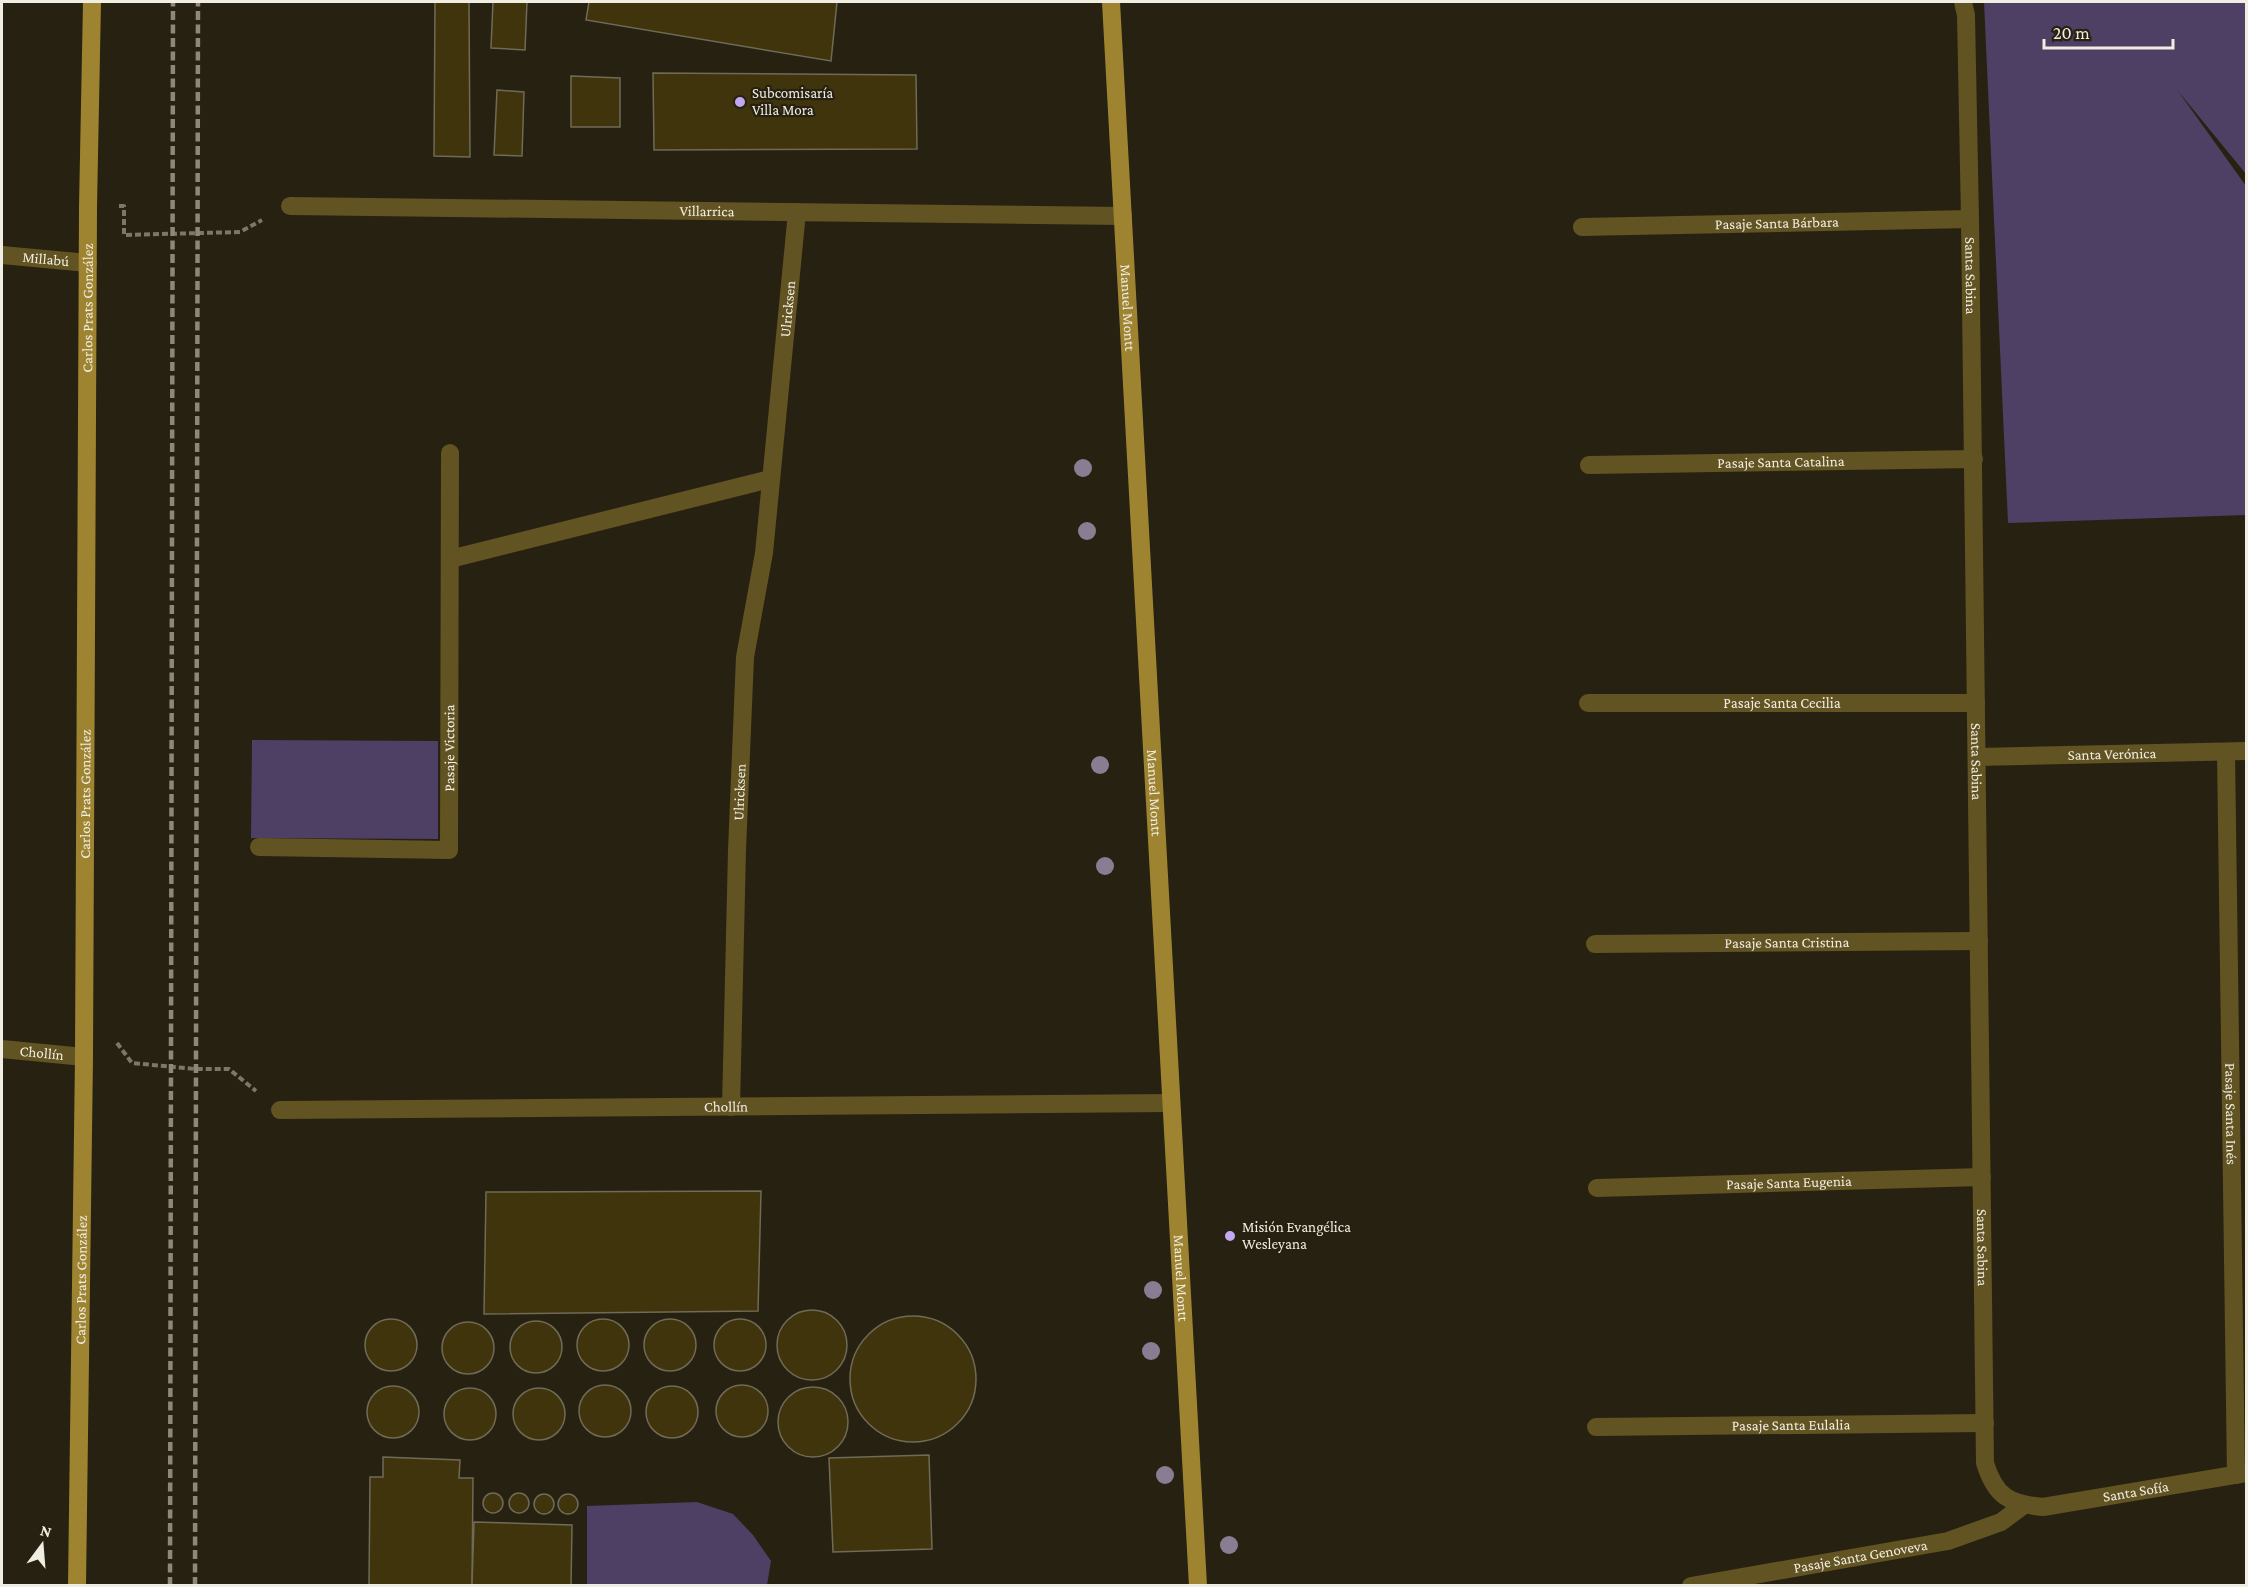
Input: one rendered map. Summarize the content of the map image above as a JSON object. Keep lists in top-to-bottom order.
{
  "streets": {
    "main road": ["Carlos Prats González", "Manuel Montt"],
    "street": [
      "Villarrica",
      "Pasaje Santa Bárbara",
      "Millabú",
      "Santa Sabina",
      "Ulricksen",
      "Pasaje Santa Catalina",
      "Pasaje Santa Cecilia",
      "Pasaje Victoria",
      "Santa Verónica",
      "Pasaje Santa Cristina",
      "Chollín",
      "Pasaje Santa Inés",
      "Pasaje Santa Eugenia",
      "Pasaje Santa Eulalia",
      "Santa Sofía",
      "Pasaje Santa Genoveva"
    ]
  },
  "crossings": [
    ["Villarrica", "Manuel Montt"],
    ["Villarrica", "Ulricksen"],
    ["Pasaje Santa Bárbara", "Santa Sabina"],
    ["Millabú", "Carlos Prats González"],
    ["Santa Sabina", "Pasaje Santa Catalina"],
    ["Santa Sabina", "Pasaje Santa Cecilia"],
    ["Santa Sabina", "Santa Verónica"],
    ["Santa Sabina", "Pasaje Santa Cristina"],
    ["Santa Sabina", "Pasaje Santa Eugenia"],
    ["Santa Sabina", "Pasaje Santa Eulalia"],
    ["Santa Sabina", "Santa Sofía"],
    ["Santa Sabina", "Pasaje Santa Genoveva"],
    ["Carlos Prats González", "Chollín"],
    ["Manuel Montt", "Chollín"],
    ["Ulricksen", "Chollín"],
    ["Santa Verónica", "Pasaje Santa Inés"],
    ["Pasaje Santa Inés", "Santa Sofía"],
    ["Santa Sofía", "Pasaje Santa Genoveva"]
  ],
  "places": ["Subcomisaría Villa Mora", "Misión Evangélica Wesleyana"],
  "scale_bar": "20 m",
  "north": "top"
}
